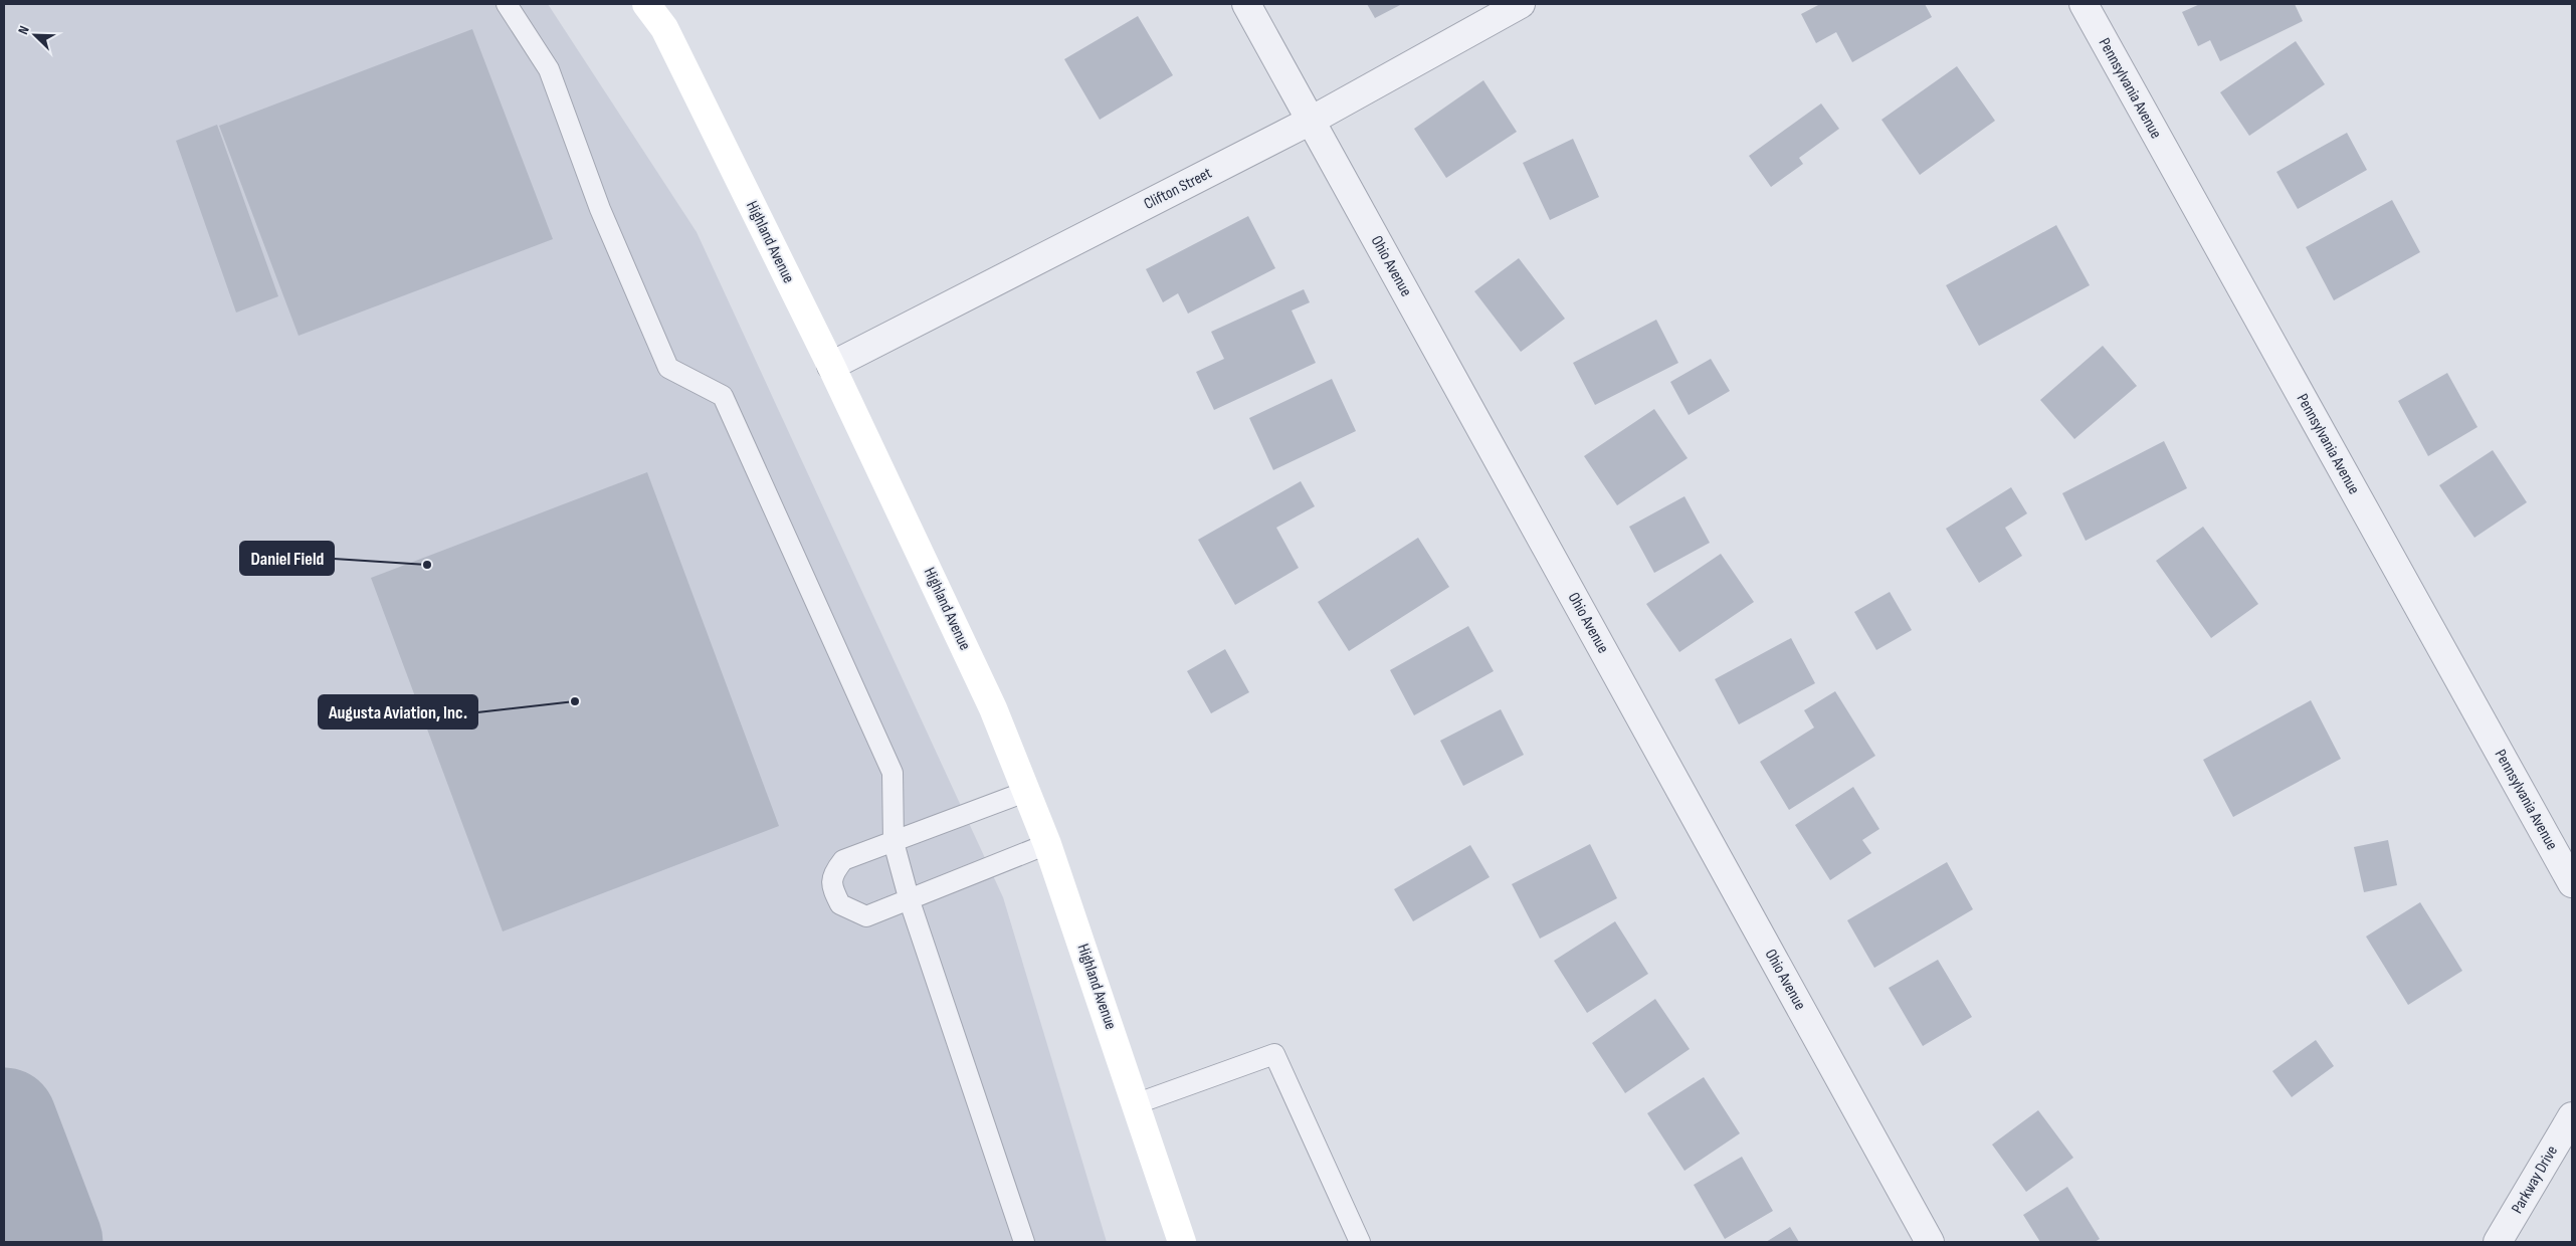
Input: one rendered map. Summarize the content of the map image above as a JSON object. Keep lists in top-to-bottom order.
{
  "streets": {
    "main road": ["Highland Avenue"],
    "street": [
      "Pennsylvania Avenue",
      "Clifton Street",
      "Ohio Avenue",
      "Parkway Drive"
    ]
  },
  "crossings": [
    ["Clifton Street", "Highland Avenue"],
    ["Clifton Street", "Ohio Avenue"]
  ],
  "places": ["Daniel Field", "Augusta Aviation, Inc."],
  "north": "top left"
}
